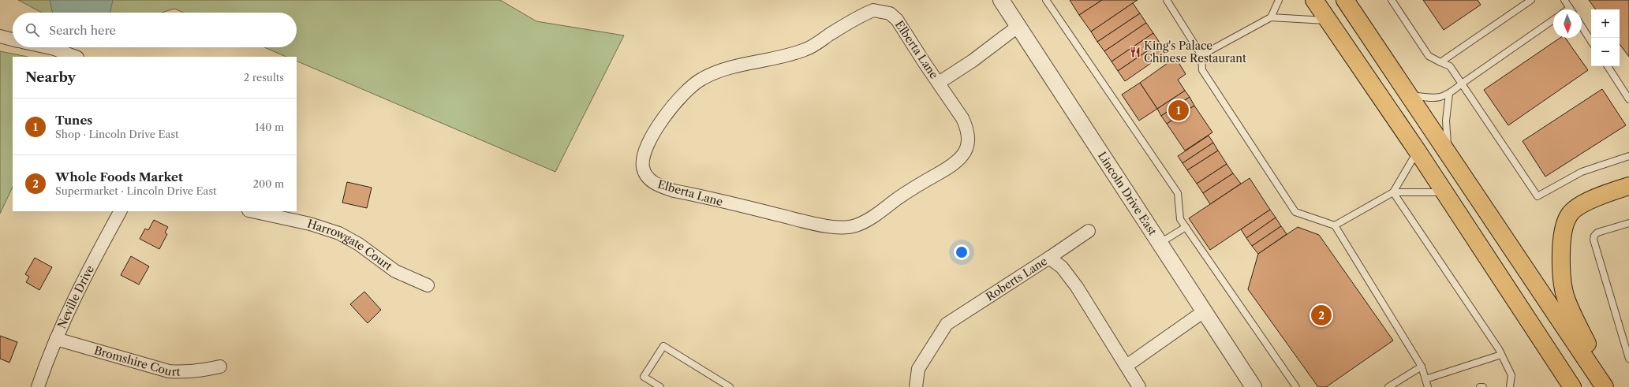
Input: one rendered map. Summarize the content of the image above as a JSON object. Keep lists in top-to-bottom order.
{
  "streets": {
    "street": [
      "Elberta Lane",
      "Lincoln Drive East",
      "Harrowgate Court",
      "Roberts Lane",
      "Neville Drive",
      "Bromshire Court"
    ]
  },
  "crossings": [
    ["Elberta Lane", "Lincoln Drive East"],
    ["Neville Drive", "Bromshire Court"]
  ],
  "places": {
    "restaurant": ["King's Palace Chinese Restaurant"]
  },
  "north": "bottom",
  "page": {
    "map_buttons": ["+", "−"],
    "search": "Search here",
    "heading": ["Nearby", "2 results"],
    "list": [
      {
        "mark": "1",
        "name": "Tunes",
        "note": "Shop · Lincoln Drive East",
        "value": "140 m"
      },
      {
        "mark": "2",
        "name": "Whole Foods Market",
        "note": "Supermarket · Lincoln Drive East",
        "value": "200 m"
      }
    ],
    "pins": ["1", "2"]
  }
}
